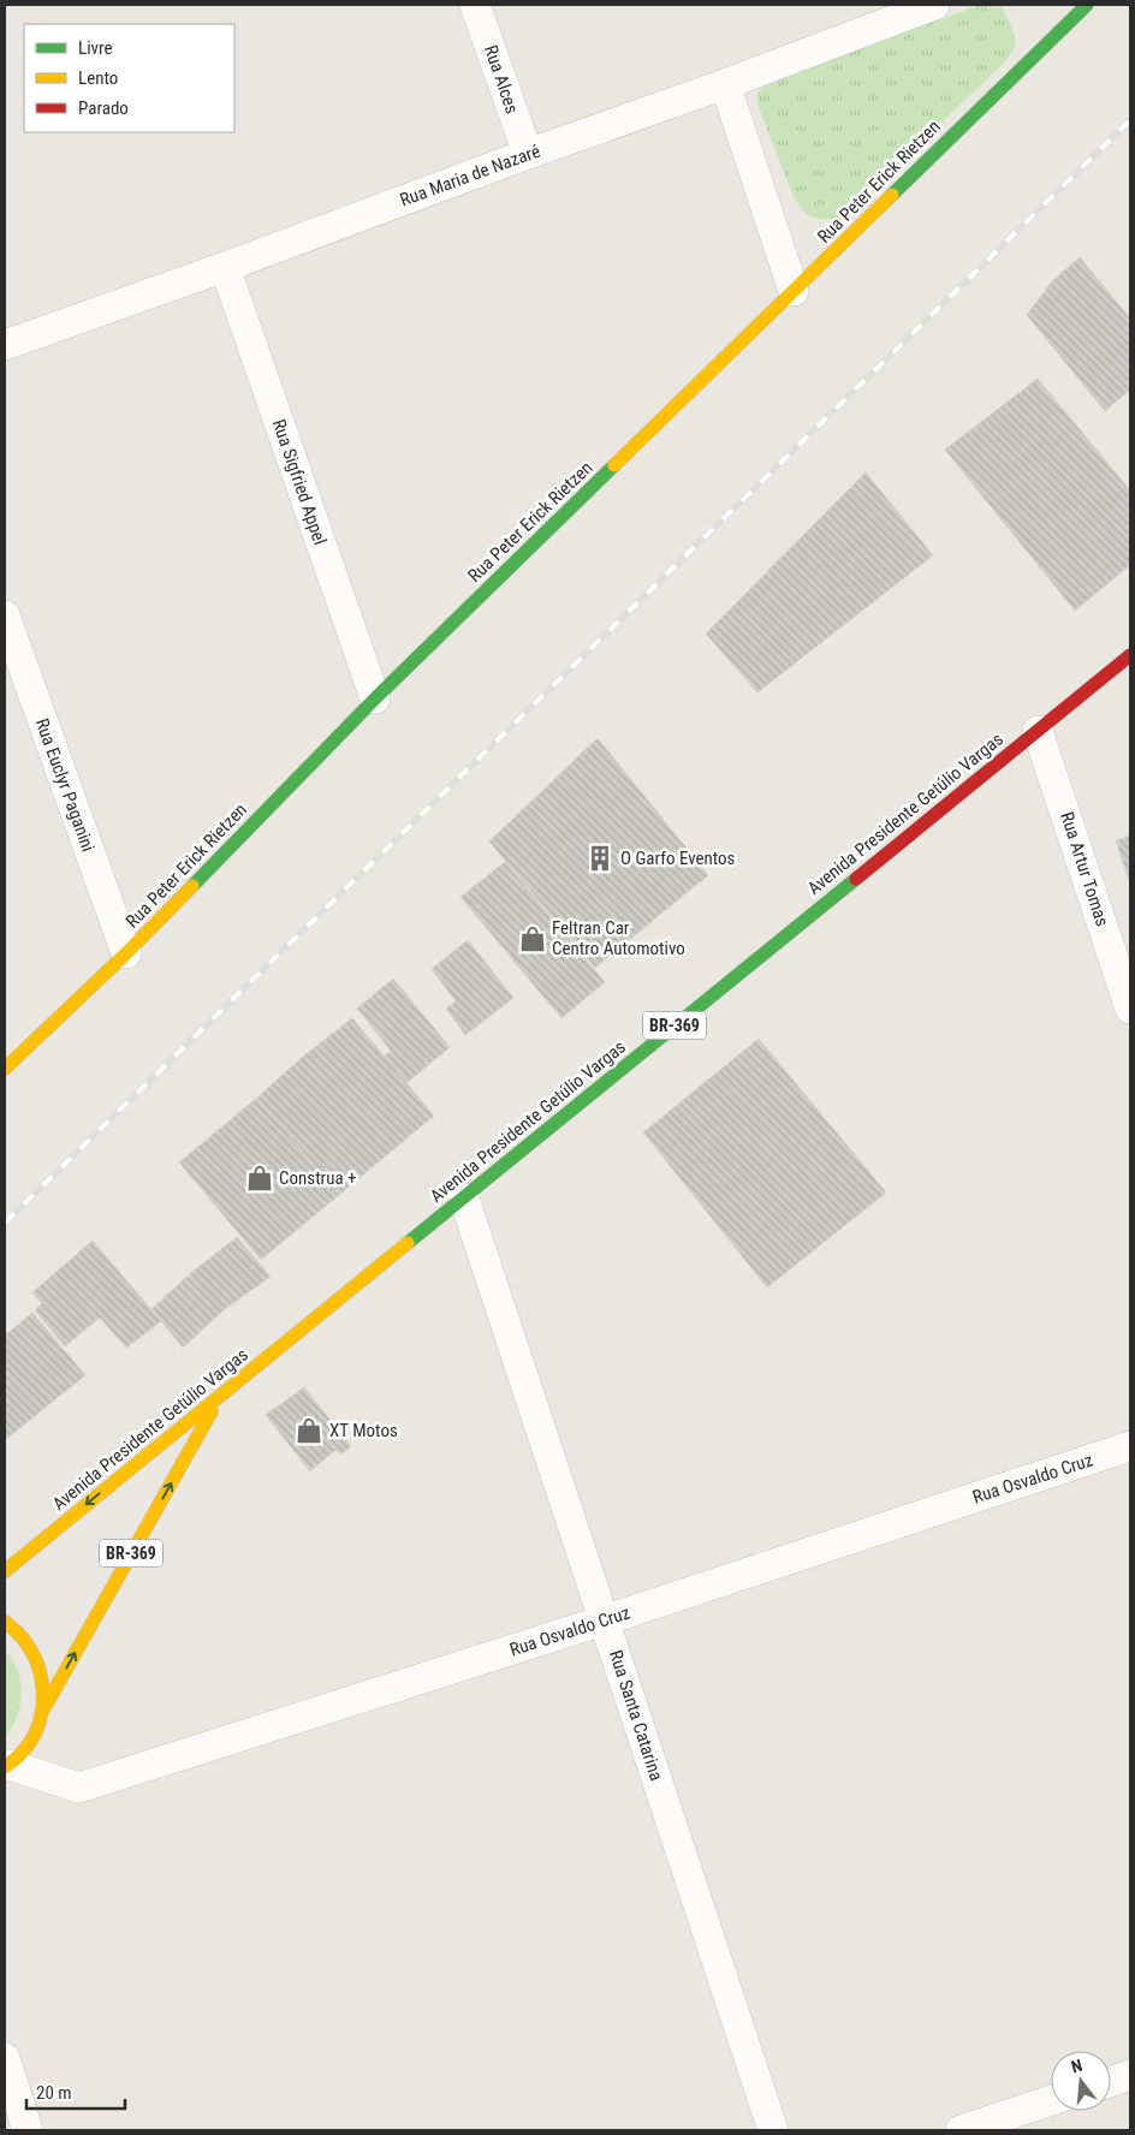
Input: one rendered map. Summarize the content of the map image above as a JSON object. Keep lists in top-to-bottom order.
{
  "streets": {
    "main road": ["Rua Peter Erick Rietzen", "Avenida Presidente Getúlio Vargas", "BR-369"],
    "street": [
      "Rua Alces",
      "Rua Maria de Nazaré",
      "Rua Sigfried Appel",
      "Rua Euclyr Paganini",
      "Rua Artur Tomas",
      "Rua Osvaldo Cruz",
      "Rua Santa Catarina"
    ]
  },
  "crossings": [
    ["Rua Alces", "Rua Maria de Nazaré"],
    ["Rua Maria de Nazaré", "Rua Sigfried Appel"],
    ["Rua Peter Erick Rietzen", "Rua Sigfried Appel"],
    ["Rua Peter Erick Rietzen", "Rua Euclyr Paganini"],
    ["Avenida Presidente Getúlio Vargas", "Rua Artur Tomas"],
    ["Avenida Presidente Getúlio Vargas", "BR-369"],
    ["Avenida Presidente Getúlio Vargas", "Rua Santa Catarina"],
    ["BR-369", "Rua Osvaldo Cruz"],
    ["Rua Osvaldo Cruz", "Rua Santa Catarina"]
  ],
  "places": {
    "building": ["O Garfo Eventos"],
    "shop": ["Feltran Car Centro Automotivo", "Construa +", "XT Motos"]
  },
  "legend": ["Livre", "Lento", "Parado"],
  "scale_bar": "20 m",
  "north": "top"
}
